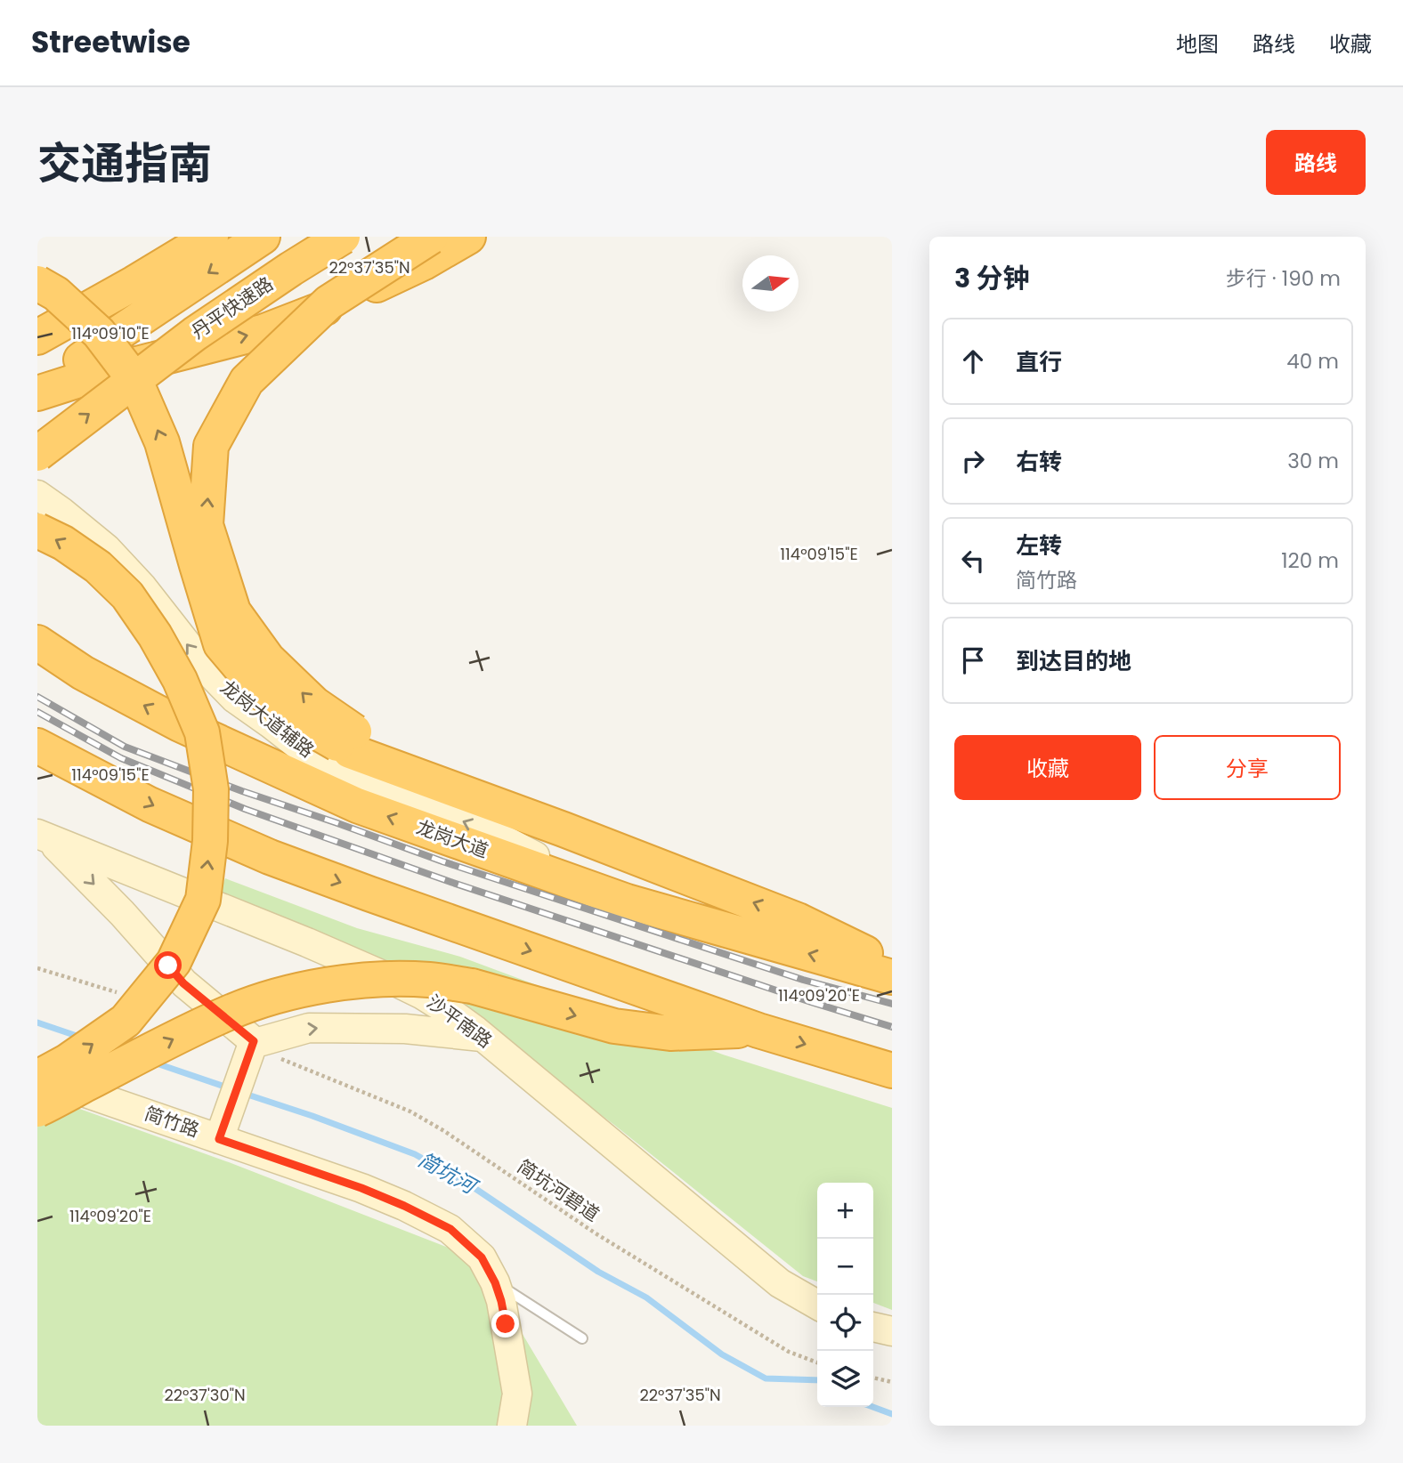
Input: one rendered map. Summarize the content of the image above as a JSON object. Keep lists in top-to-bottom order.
{
  "streets": {
    "highway": ["丹平快速路", "龙岗大道"],
    "main road": ["龙岗大道辅路", "沙平南路", "简竹路"],
    "path": ["简坑河碧道"]
  },
  "crossings": [
    ["龙岗大道辅路", "龙岗大道"]
  ],
  "one_way": ["龙岗大道辅路"],
  "water": ["简坑河"],
  "north": "right",
  "page": {
    "header": "Streetwise",
    "nav": ["地图", "路线", "收藏"],
    "title": "交通指南",
    "buttons": [
      "路线",
      ["收藏", "分享"]
    ],
    "heading": ["3 分钟", "步行 · 190 m"],
    "list": [
      ["直行", "40 m"],
      ["右转", "30 m"],
      ["左转", "简竹路", "120 m"],
      "到达目的地"
    ],
    "map_buttons": ["+", "−"]
  },
  "coordinates": [
    "22°37'35\"N",
    "114°09'10\"E",
    "114°09'15\"E",
    "114°09'20\"E",
    "22°37'30\"N"
  ]
}
